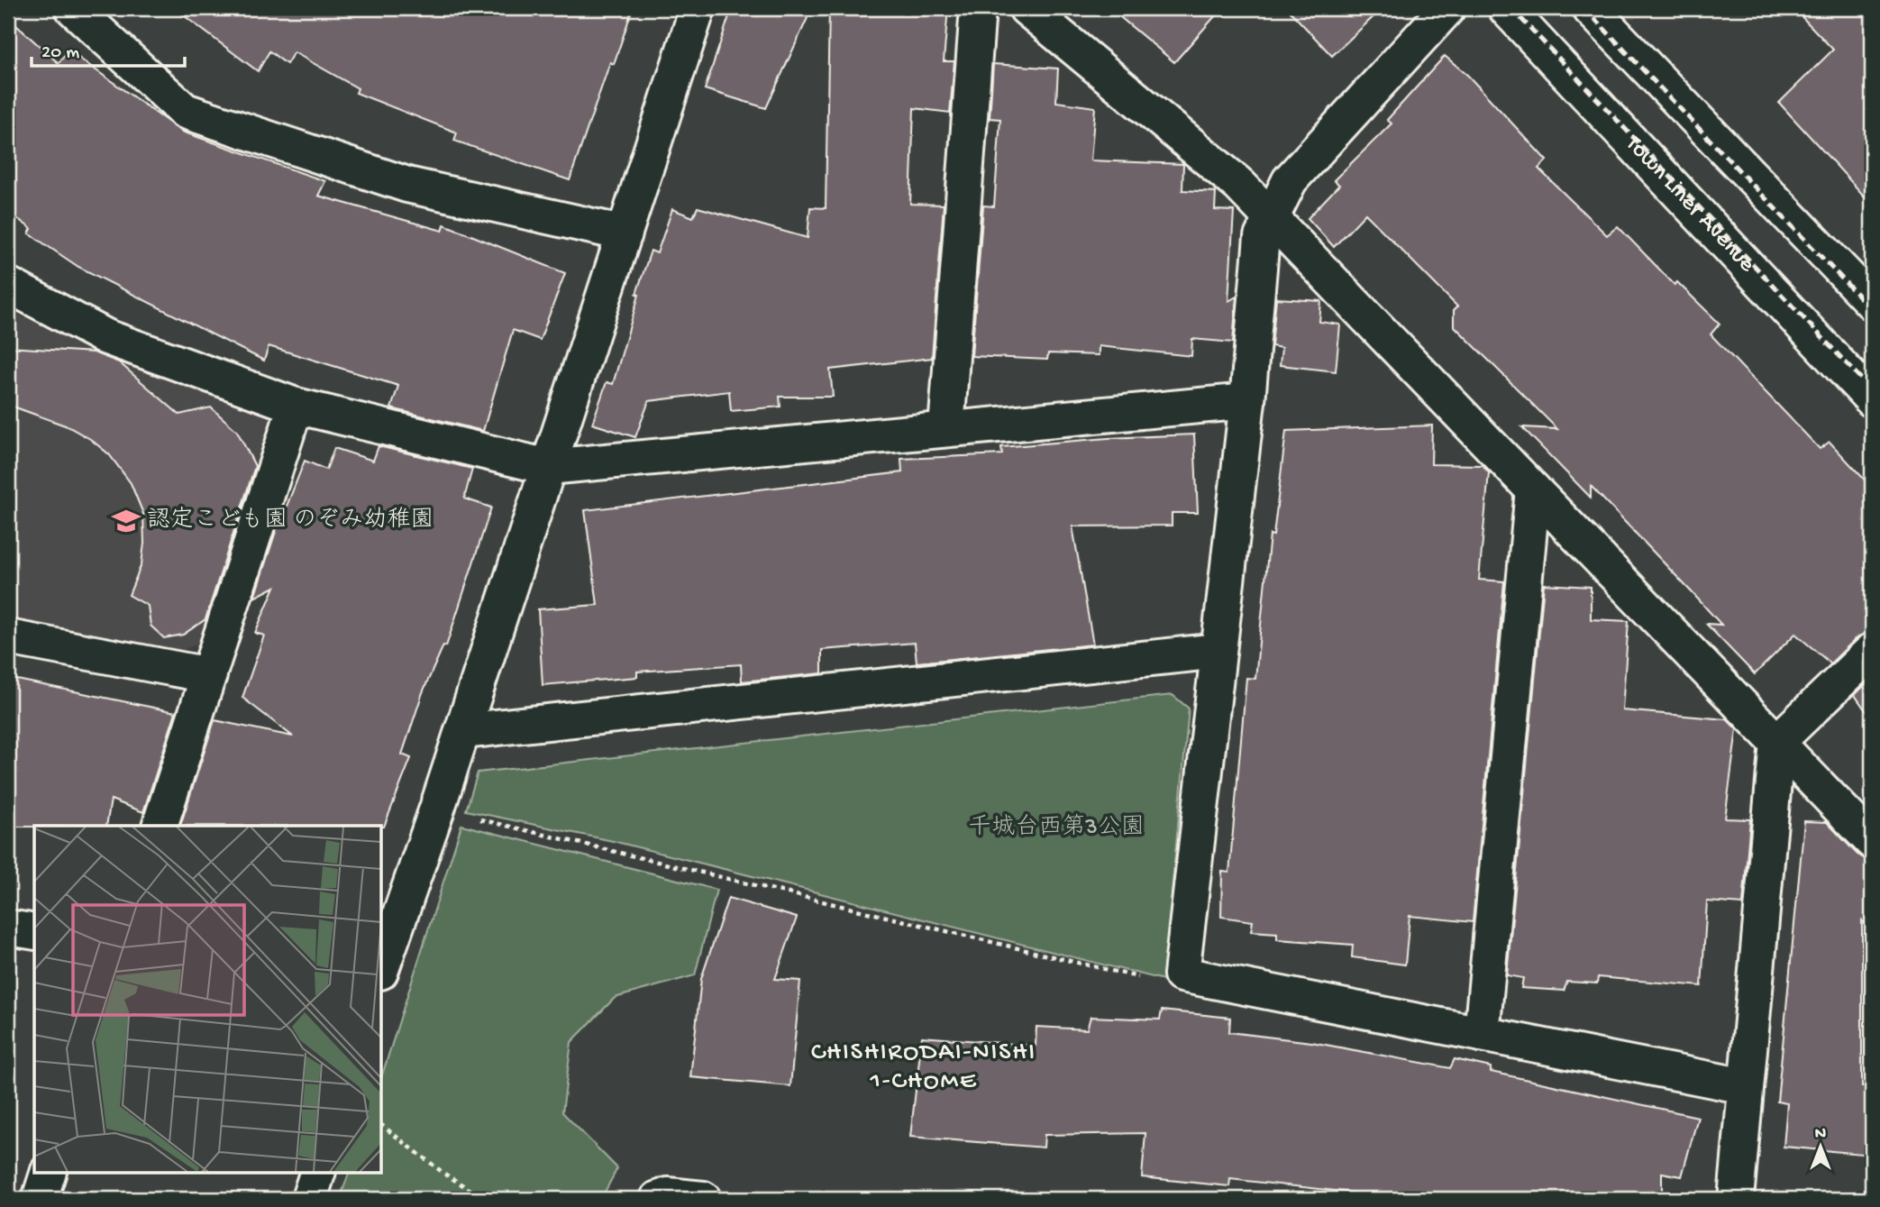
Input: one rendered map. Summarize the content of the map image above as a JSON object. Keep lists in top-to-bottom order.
{
  "streets": {
    "street": ["Town Liner Avenue"]
  },
  "districts": ["CHISHIRODAI-NISHI 1-CHOME"],
  "parks": ["千城台西第3公園"],
  "places": {
    "school or university": ["認定こども園 のぞみ幼稚園"]
  },
  "scale_bar": "20 m",
  "north": "top"
}
